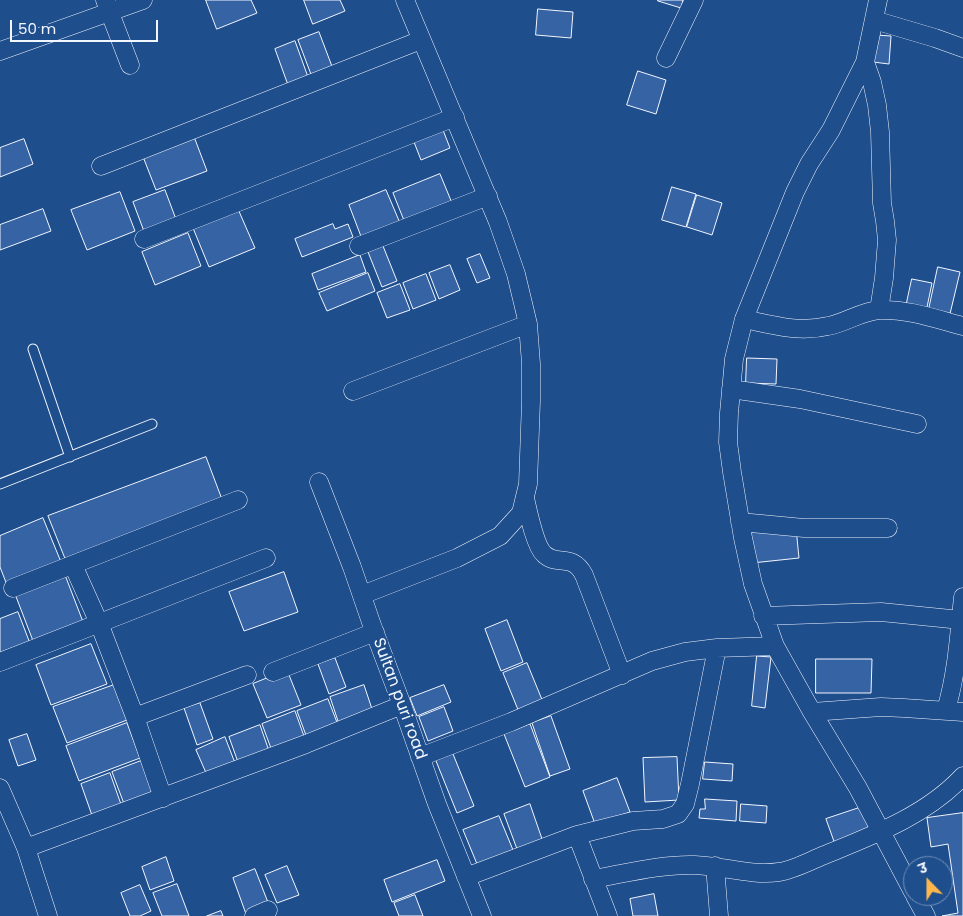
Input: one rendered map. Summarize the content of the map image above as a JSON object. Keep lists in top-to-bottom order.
{
  "streets": {
    "street": ["Sultan puri road"]
  },
  "scale_bar": "50 m",
  "north": "top"
}
